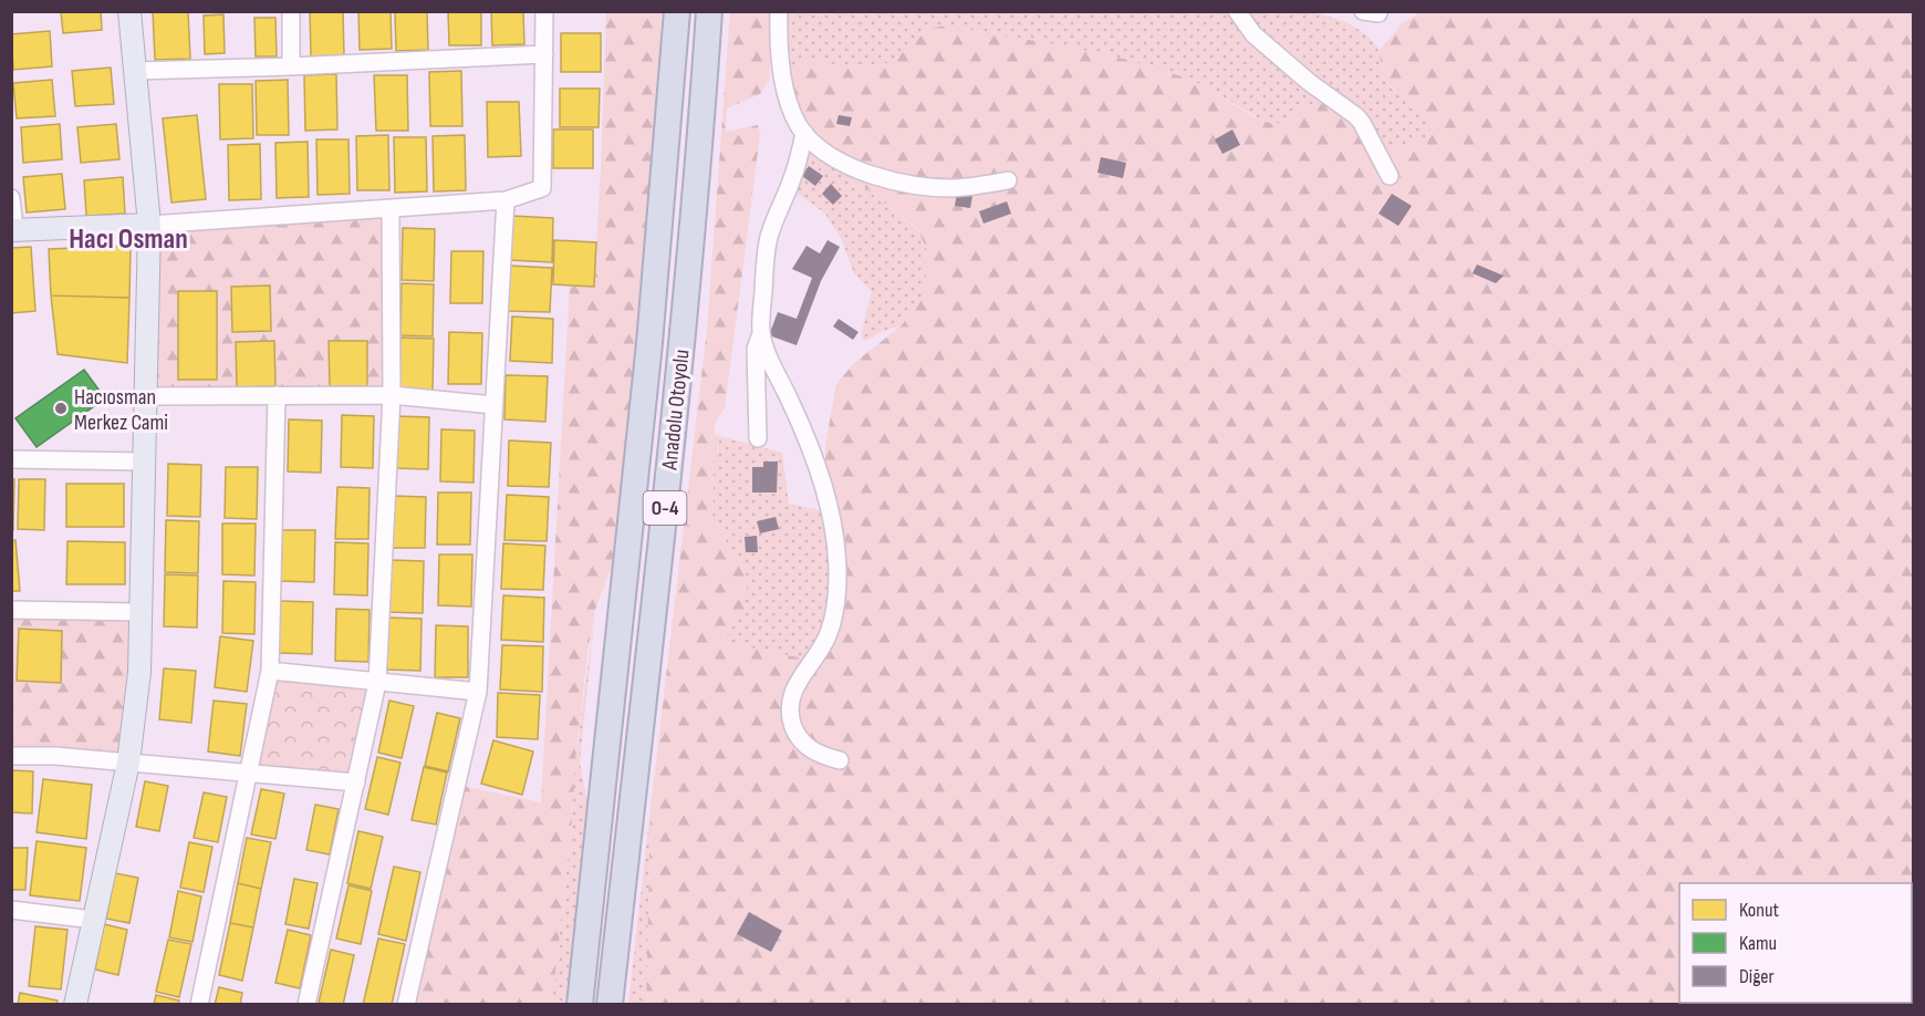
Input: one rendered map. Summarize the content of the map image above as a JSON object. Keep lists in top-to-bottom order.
{
  "streets": {
    "highway": ["Anadolu Otoyolu", "O-4"]
  },
  "districts": ["Hacı Osman"],
  "places": ["Hacıosman Merkez Cami"],
  "legend": ["Konut", "Kamu", "Diğer"]
}
